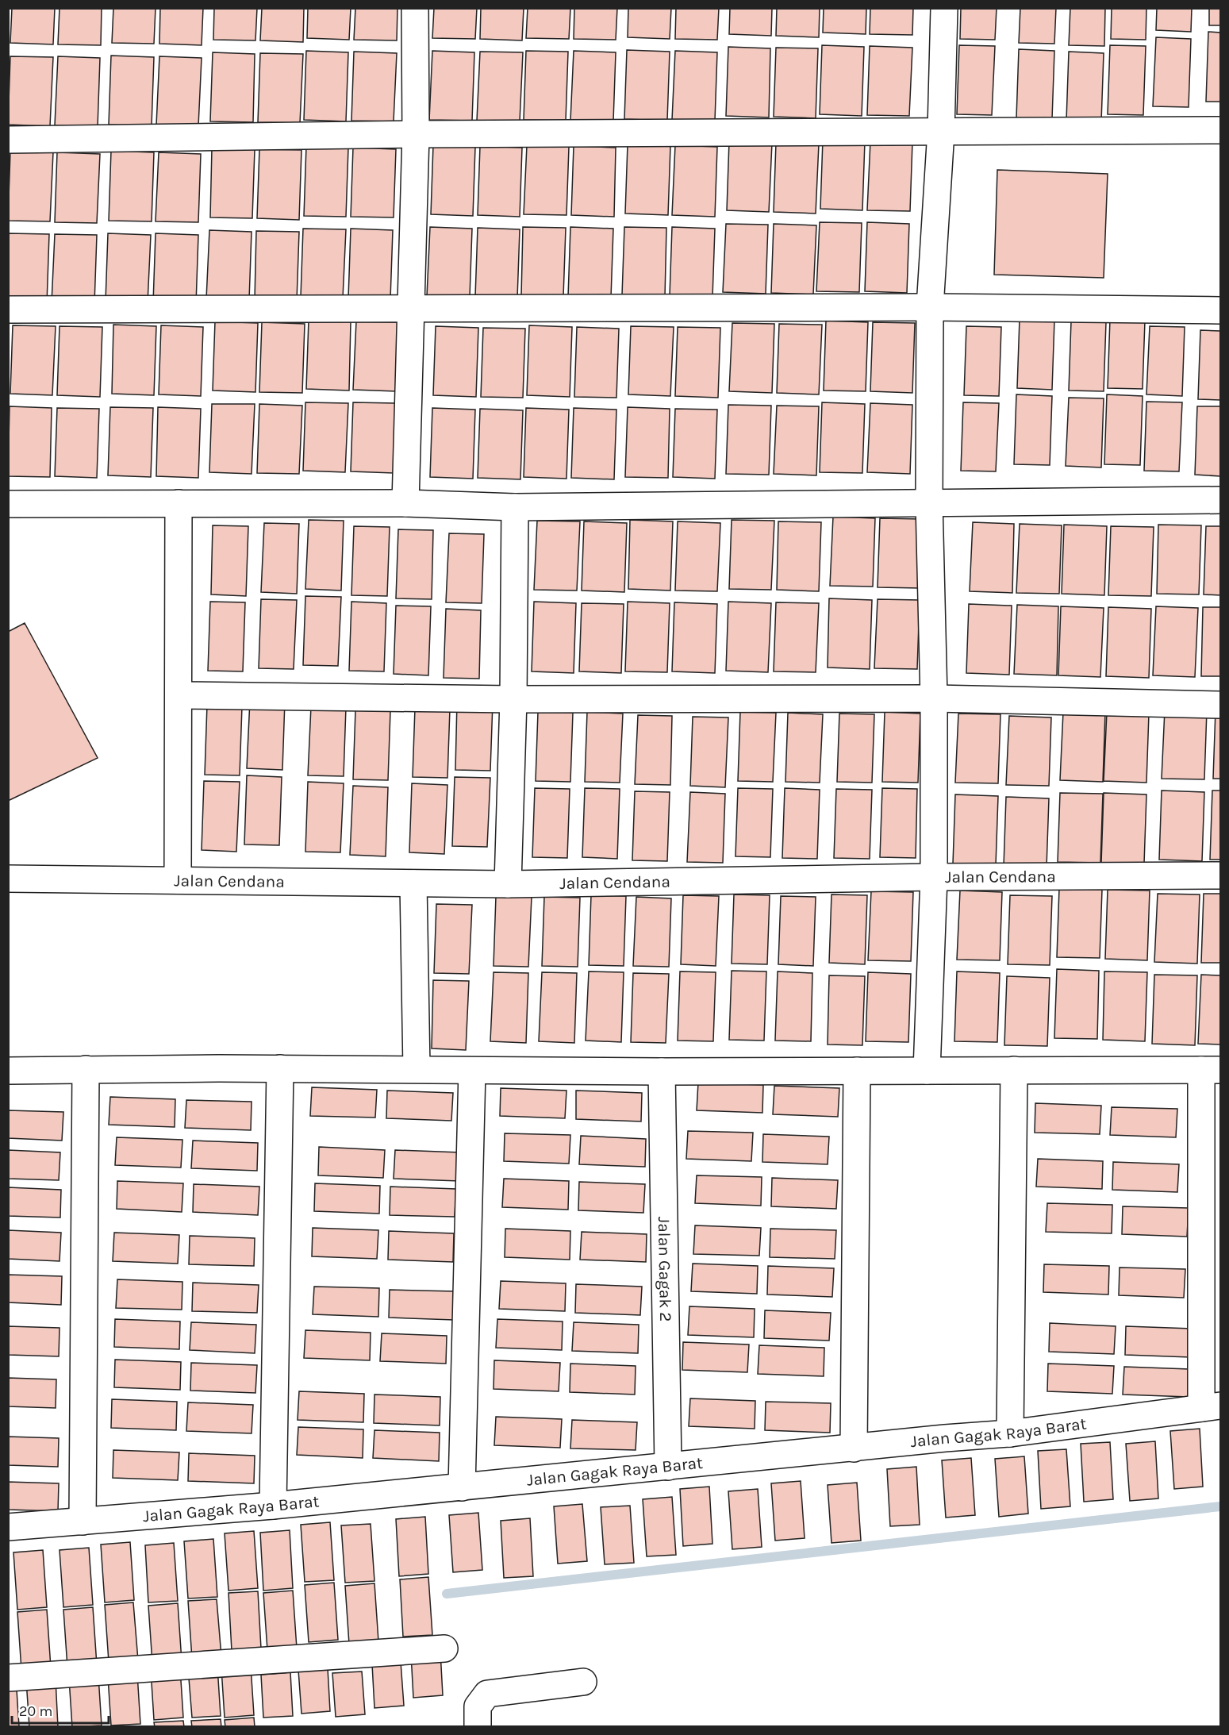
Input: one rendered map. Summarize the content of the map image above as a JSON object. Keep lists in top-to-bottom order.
{
  "streets": {
    "street": ["Jalan Cendana", "Jalan Gagak 2", "Jalan Gagak Raya Barat"]
  },
  "crossings": [
    ["Jalan Gagak 2", "Jalan Gagak Raya Barat"]
  ],
  "scale_bar": "20 m"
}
